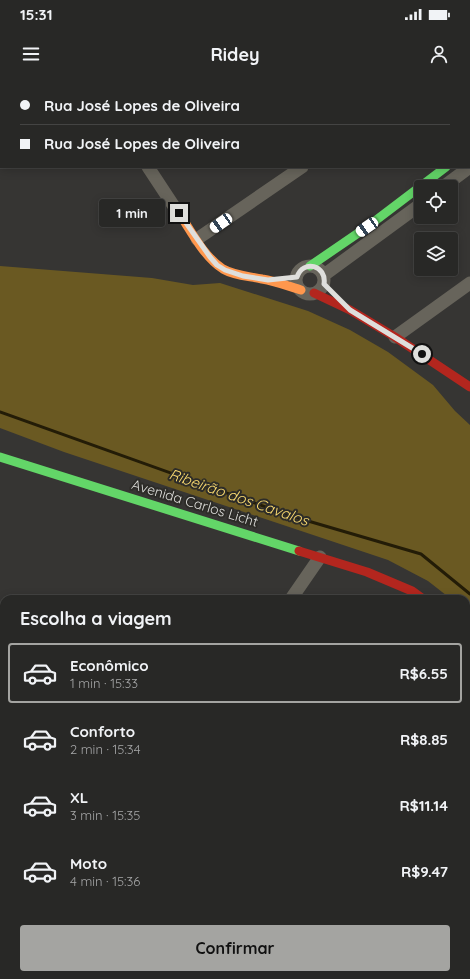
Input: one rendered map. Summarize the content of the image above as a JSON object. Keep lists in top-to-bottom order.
{
  "streets": {
    "street": ["Avenida Carlos Licht"]
  },
  "water": ["Ribeirão dos Cavalos"],
  "page": {
    "status": "15:31",
    "header": "Ridey",
    "banner": ["Rua José Lopes de Oliveira", "Rua José Lopes de Oliveira"],
    "bubble": "1 min",
    "heading": "Escolha a viagem",
    "list": [
      {
        "name": "Econômico",
        "note": "1 min · 15:33",
        "value": "R$6.55"
      },
      {
        "name": "Conforto",
        "note": "2 min · 15:34",
        "value": "R$8.85"
      },
      {
        "name": "XL",
        "note": "3 min · 15:35",
        "value": "R$11.14"
      },
      {
        "name": "Moto",
        "note": "4 min · 15:36",
        "value": "R$9.47"
      }
    ],
    "buttons": "Confirmar"
  }
}
